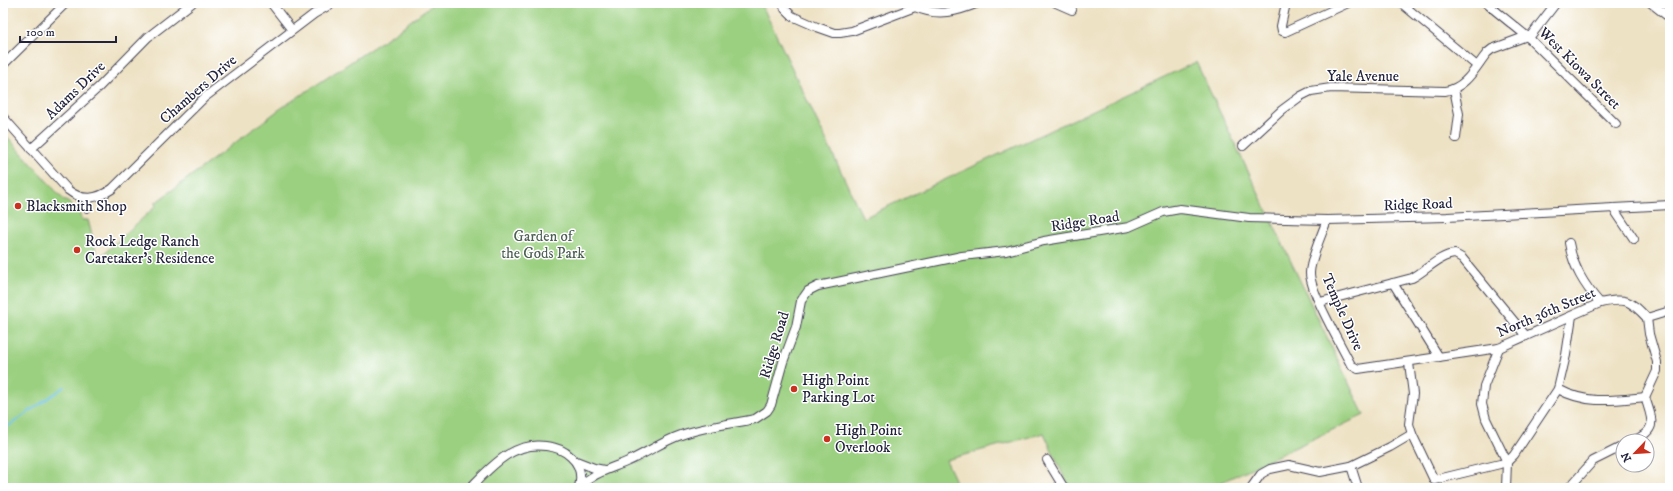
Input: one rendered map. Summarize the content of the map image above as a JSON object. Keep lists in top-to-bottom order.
{
  "streets": {
    "street": [
      "West Kiowa Street",
      "Yale Avenue",
      "Chambers Drive",
      "Adams Drive",
      "Ridge Road",
      "Temple Drive",
      "North 36th Street"
    ]
  },
  "crossings": [
    ["Ridge Road", "Temple Drive"],
    ["Temple Drive", "North 36th Street"]
  ],
  "parks": ["Garden of the Gods Park"],
  "places": [
    "Blacksmith Shop",
    "Rock Ledge Ranch Caretaker's Residence",
    "High Point Parking Lot",
    "High Point Overlook"
  ],
  "scale_bar": "100 m",
  "north": "bottom left"
}
